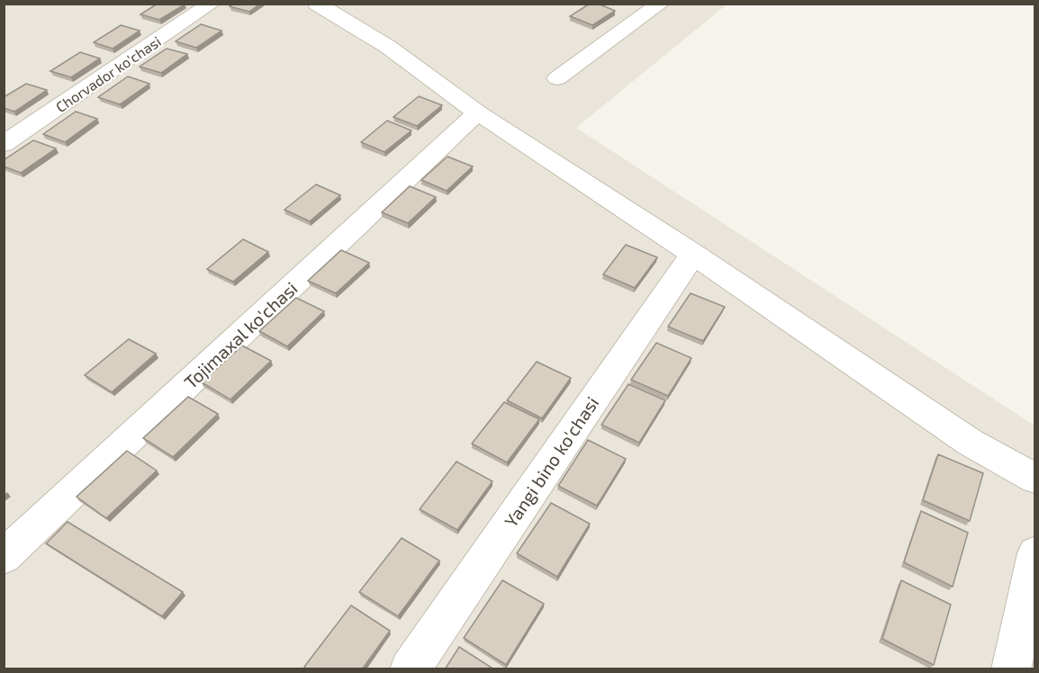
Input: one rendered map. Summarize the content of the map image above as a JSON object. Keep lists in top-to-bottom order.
{
  "streets": {
    "street": ["Chorvador ko'chasi", "Tojimaxal ko'chasi", "Yangi bino ko'chasi"]
  }
}
